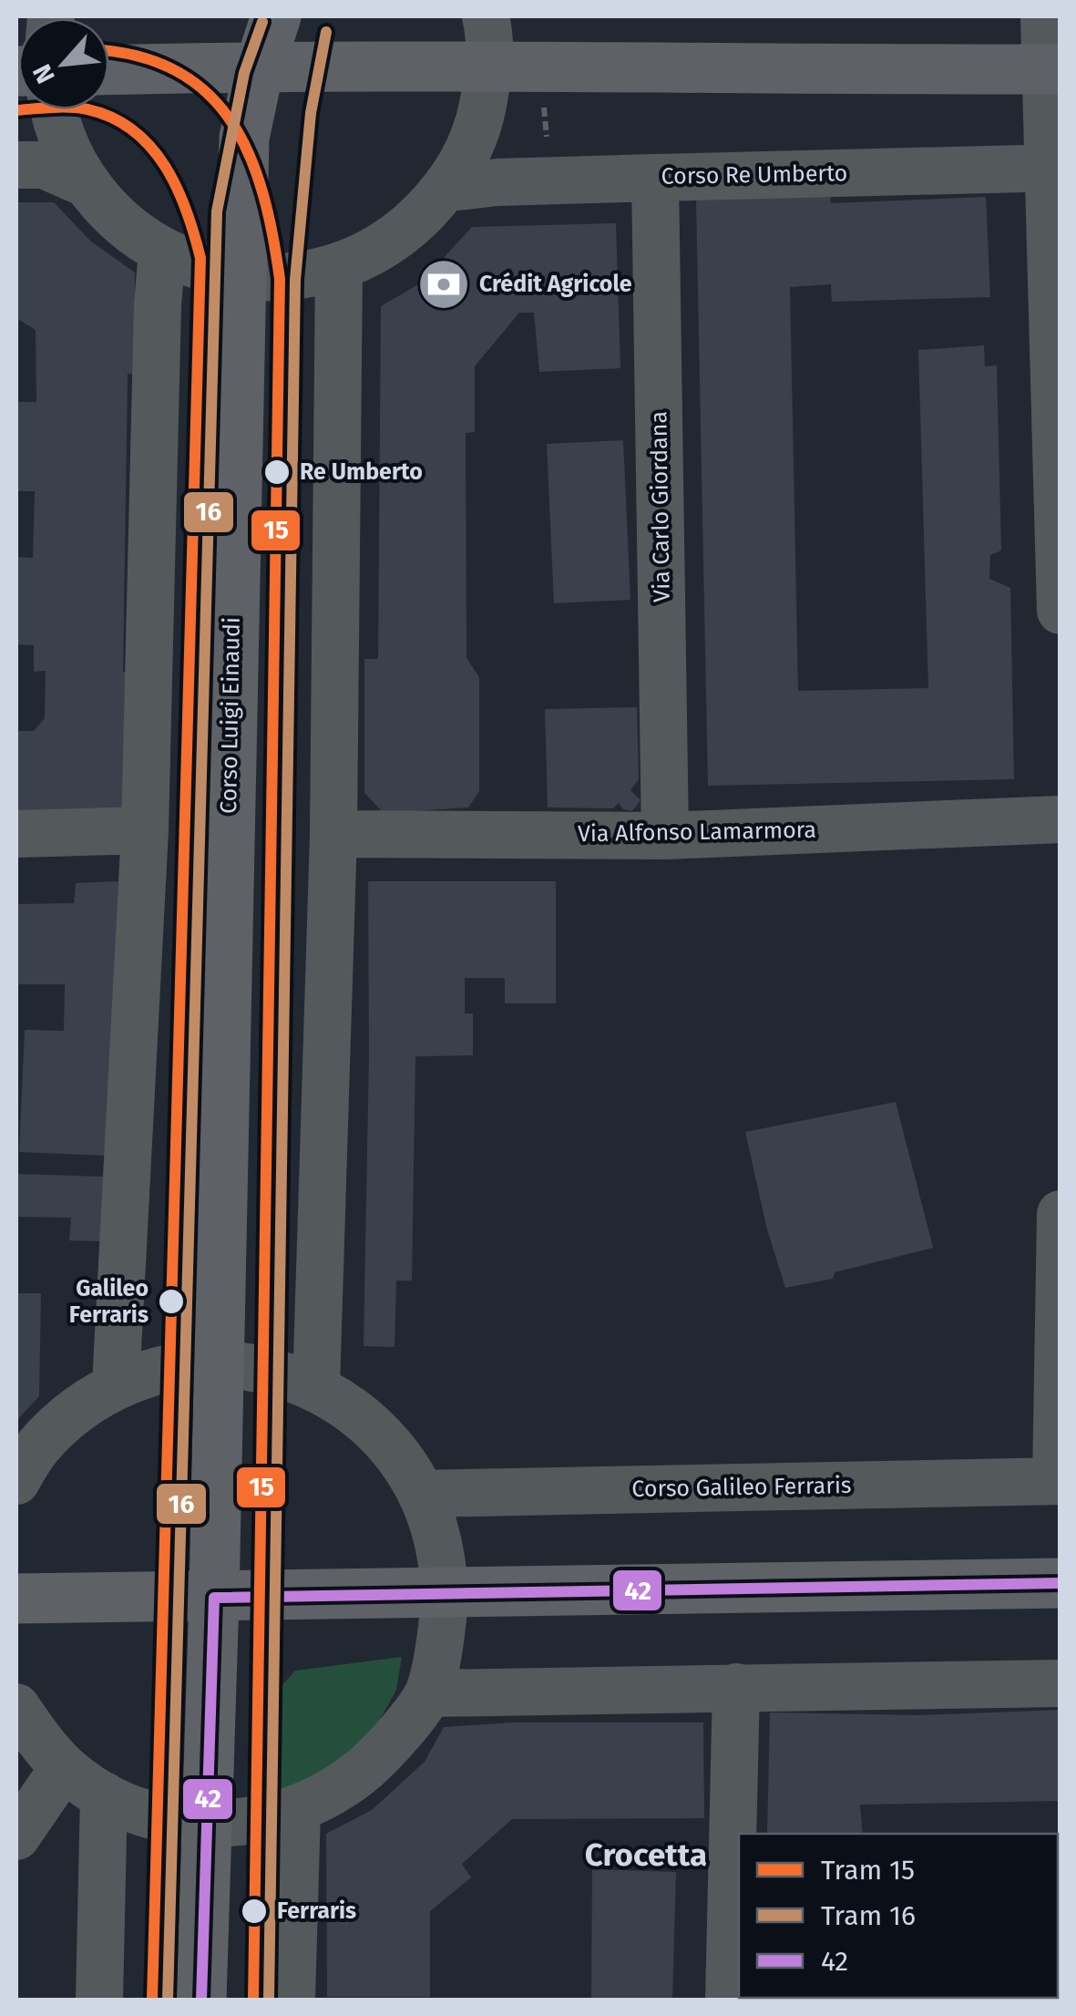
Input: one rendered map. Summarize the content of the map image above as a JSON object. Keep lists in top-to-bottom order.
{
  "streets": {
    "main road": ["Corso Luigi Einaudi"],
    "street": [
      "Corso Re Umberto",
      "Via Carlo Giordana",
      "Via Alfonso Lamarmora",
      "Corso Galileo Ferraris"
    ]
  },
  "crossings": [
    ["Corso Re Umberto", "Via Carlo Giordana"],
    ["Via Carlo Giordana", "Via Alfonso Lamarmora"]
  ],
  "districts": ["Crocetta"],
  "places": {
    "bank": ["Crédit Agricole"],
    "other": ["Re Umberto", "Galileo Ferraris", "Ferraris"]
  },
  "lines": ["tram line 16", "tram line 15", "transit line 42"],
  "legend": ["Tram 15", "Tram 16", "42"],
  "north": "bottom left"
}
